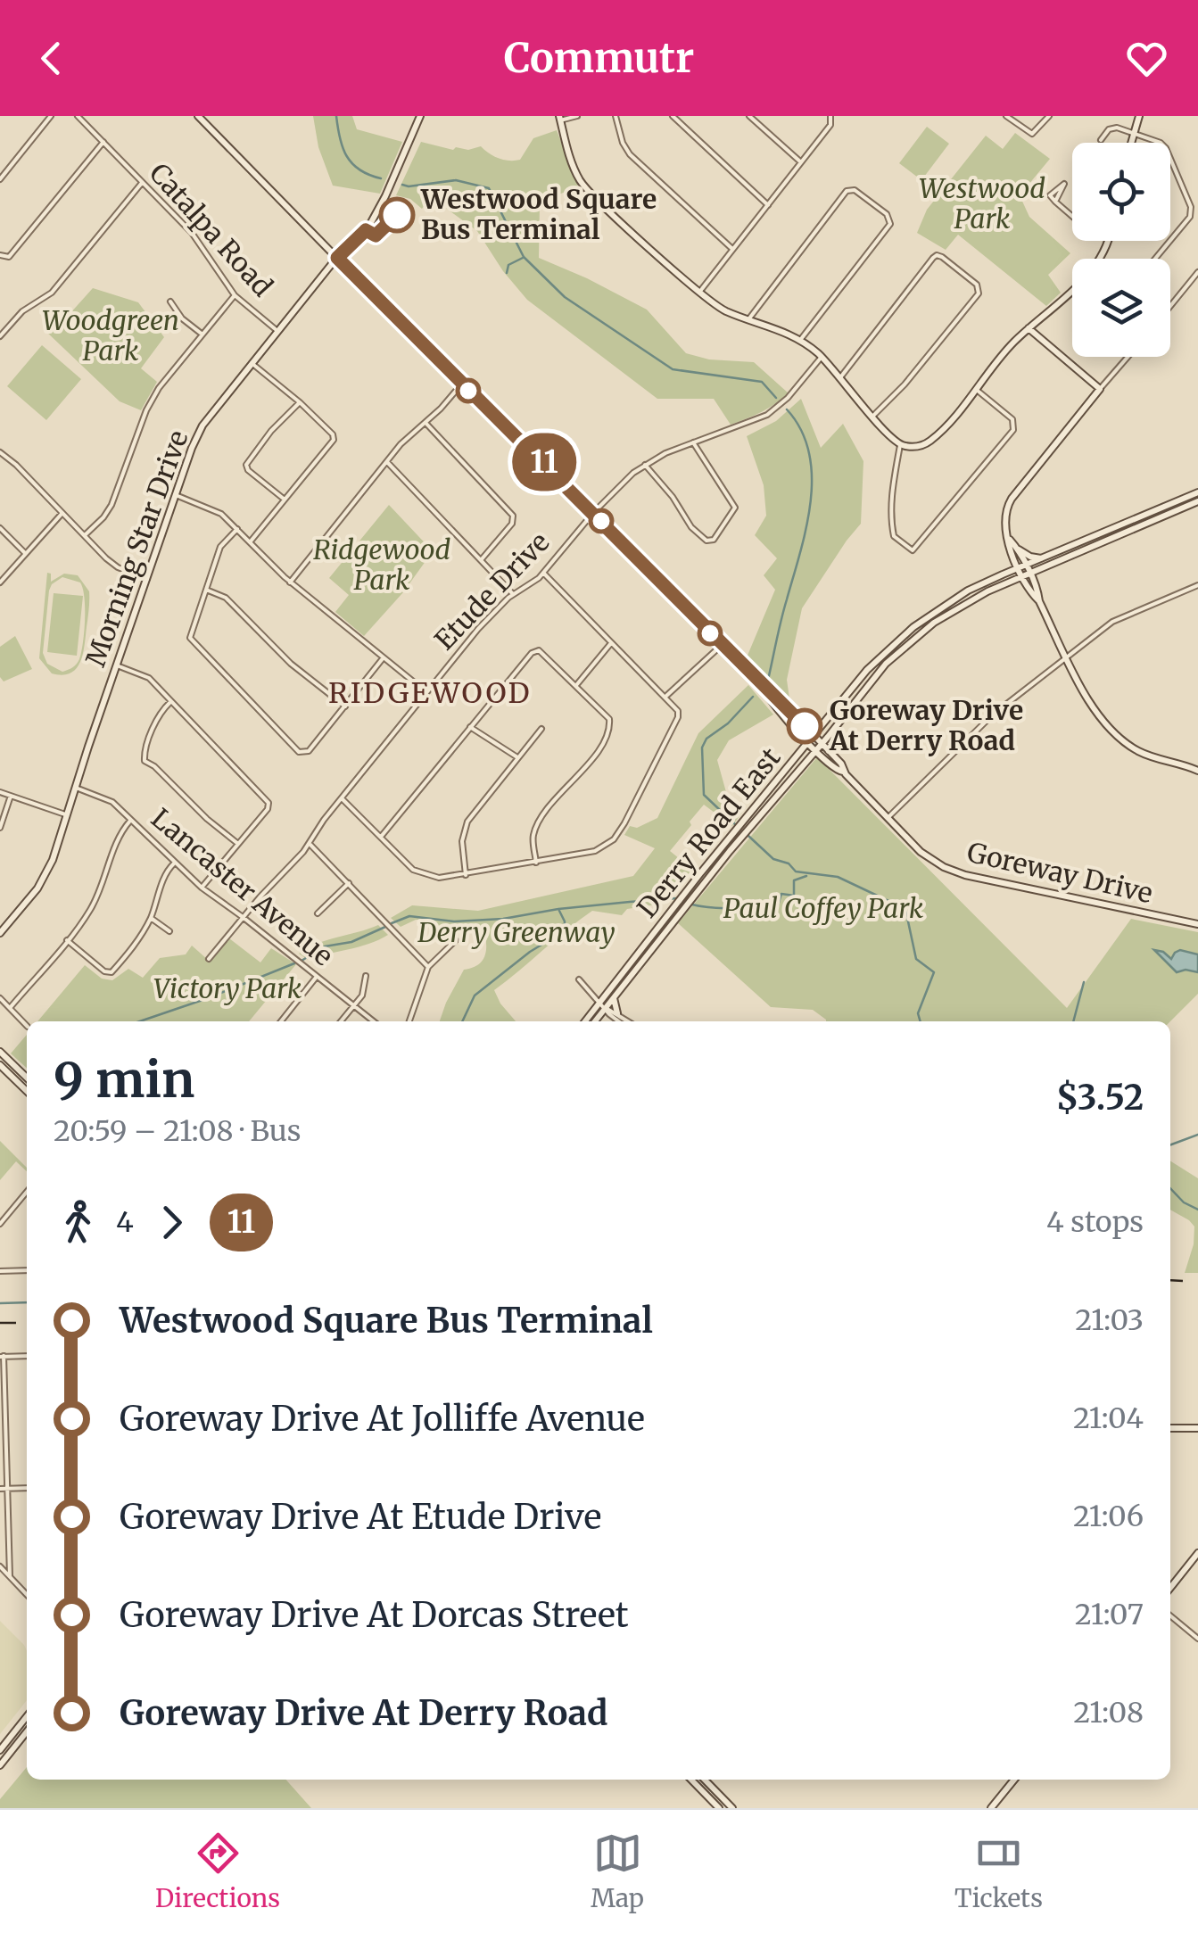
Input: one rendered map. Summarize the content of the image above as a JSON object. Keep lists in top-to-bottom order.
{
  "streets": {
    "main road": ["Morning Star Drive", "Derry Road East", "Goreway Drive"],
    "street": ["Catalpa Road", "Etude Drive", "Lancaster Avenue"]
  },
  "crossings": [
    ["Catalpa Road", "Morning Star Drive"],
    ["Morning Star Drive", "Goreway Drive"],
    ["Morning Star Drive", "Lancaster Avenue"],
    ["Etude Drive", "Goreway Drive"],
    ["Etude Drive", "Lancaster Avenue"],
    ["Derry Road East", "Goreway Drive"]
  ],
  "districts": ["RIDGEWOOD"],
  "parks": [
    "Westwood Park",
    "Woodgreen Park",
    "Ridgewood Park",
    "Paul Coffey Park",
    "Derry Greenway",
    "Victory Park"
  ],
  "places": ["Westwood Square Bus Terminal", "Goreway Drive At Derry Road"],
  "lines": ["bus line 11"],
  "page": {
    "header": "Commutr",
    "on_map": "11",
    "heading": ["9 min", "20:59 – 21:08 · Bus", "$3.52"],
    "legs": ["4", "11", "4 stops"],
    "list": [
      {
        "name": "Westwood Square Bus Terminal",
        "value": "21:03"
      },
      {
        "name": "Goreway Drive At Jolliffe Avenue",
        "value": "21:04"
      },
      {
        "name": "Goreway Drive At Etude Drive",
        "value": "21:06"
      },
      {
        "name": "Goreway Drive At Dorcas Street",
        "value": "21:07"
      },
      {
        "name": "Goreway Drive At Derry Road",
        "value": "21:08"
      }
    ],
    "tabs": ["Directions", "Map", "Tickets"]
  }
}
